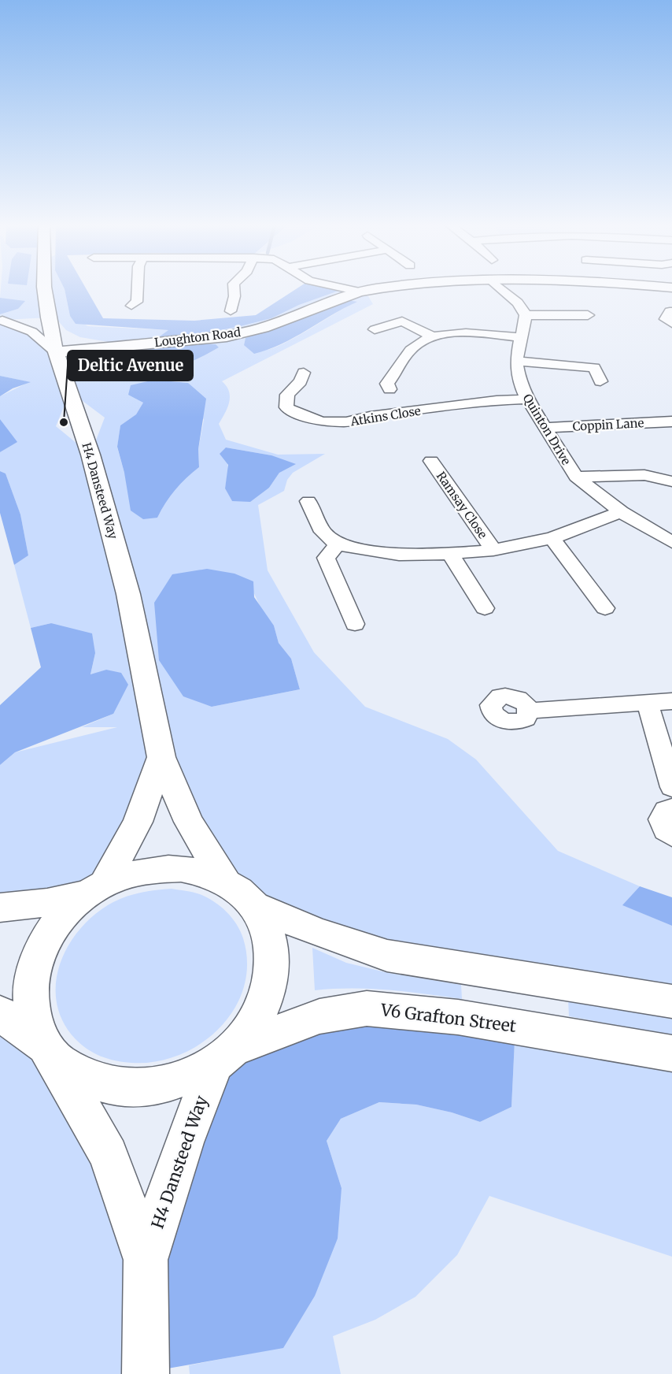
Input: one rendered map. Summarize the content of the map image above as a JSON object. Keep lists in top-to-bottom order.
{
  "streets": {
    "street": [
      "Loughton Road",
      "Atkins Close",
      "Coppin Lane",
      "Quinton Drive",
      "H4 Dansteed Way",
      "Ramsay Close",
      "V6 Grafton Street"
    ]
  },
  "crossings": [
    ["Loughton Road", "H4 Dansteed Way"],
    ["Atkins Close", "Quinton Drive"],
    ["Coppin Lane", "Quinton Drive"],
    ["Quinton Drive", "Ramsay Close"],
    ["H4 Dansteed Way", "V6 Grafton Street"]
  ],
  "places": ["Deltic Avenue"]
}
